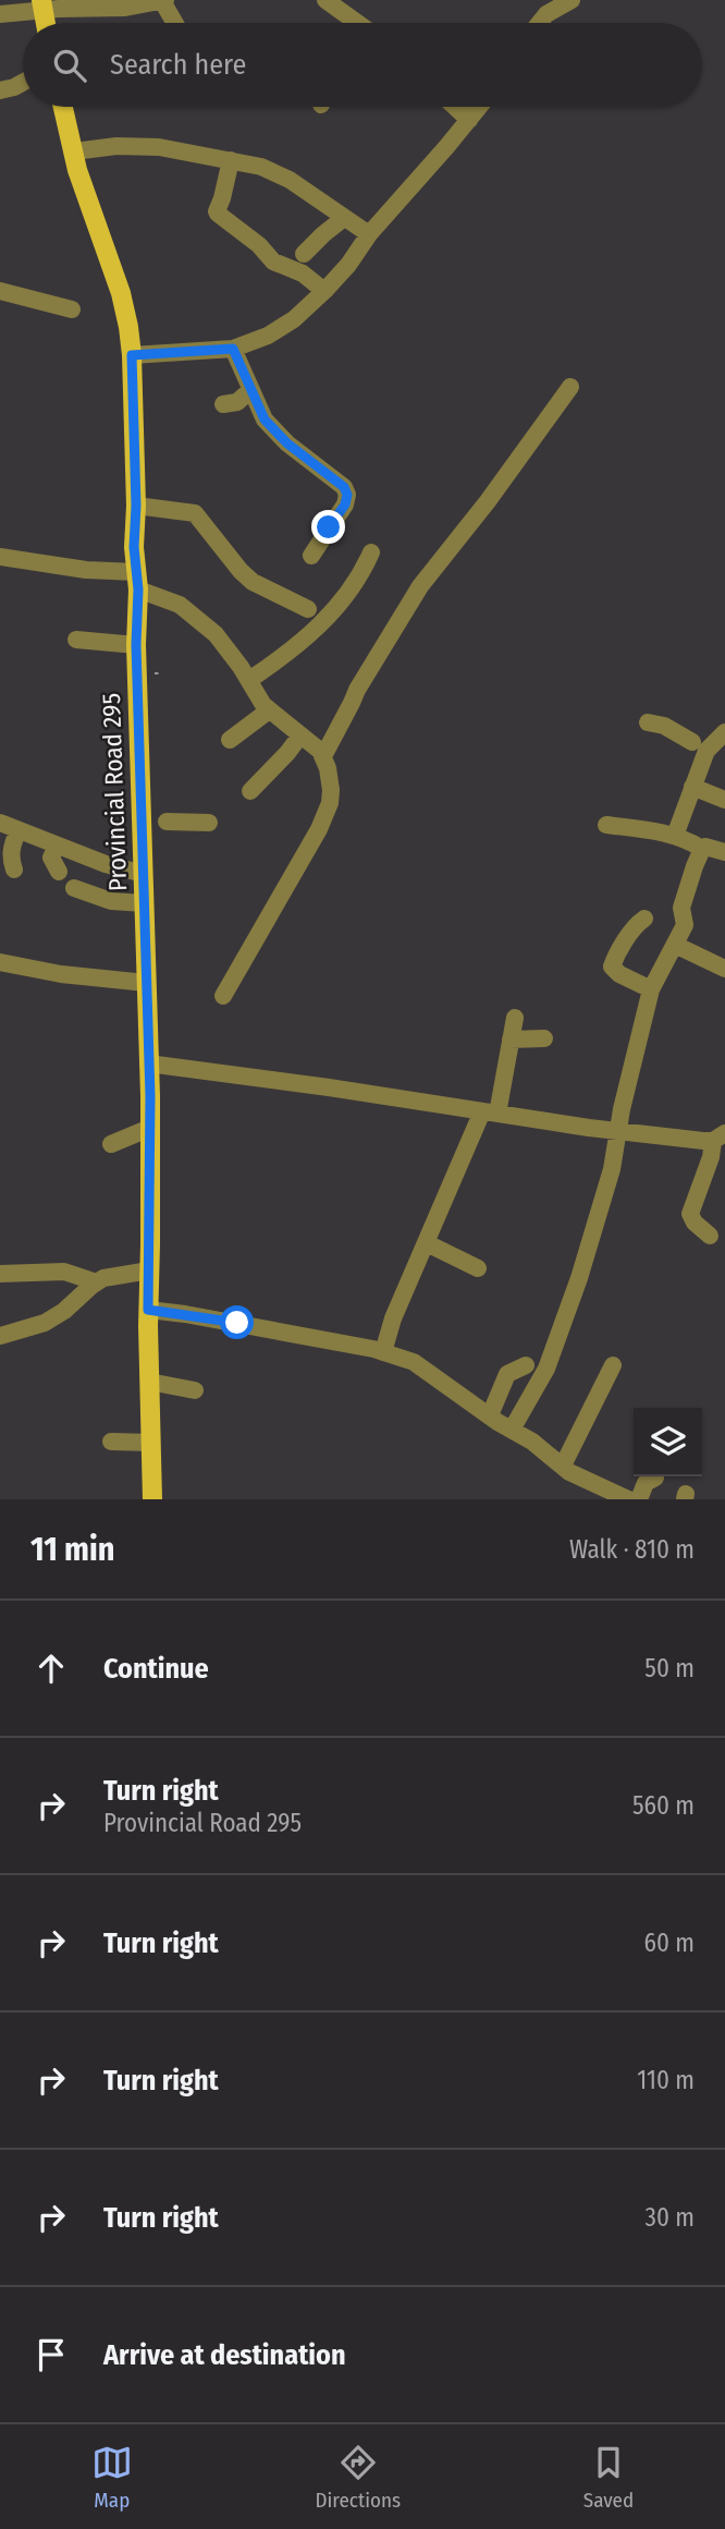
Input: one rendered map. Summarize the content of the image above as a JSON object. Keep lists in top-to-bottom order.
{
  "streets": {
    "main road": ["Provincial Road 295"]
  },
  "page": {
    "search": "Search here",
    "heading": ["11 min", "Walk · 810 m"],
    "list": [
      ["Continue", "50 m"],
      ["Turn right", "Provincial Road 295", "560 m"],
      ["Turn right", "60 m"],
      ["Turn right", "110 m"],
      ["Turn right", "30 m"],
      "Arrive at destination"
    ],
    "nav": ["Map", "Directions", "Saved"]
  }
}
